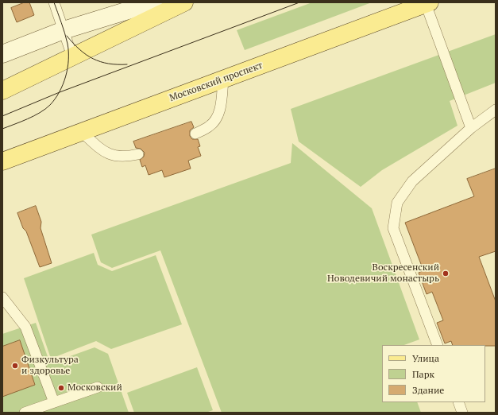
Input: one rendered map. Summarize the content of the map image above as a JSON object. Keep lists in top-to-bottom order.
{
  "streets": {
    "main road": ["Московский проспект"]
  },
  "places": ["Воскресенский Новодевичий монастырь", "Физкультура и здоровье", "Московский"],
  "legend": ["Улица", "Парк", "Здание"]
}
